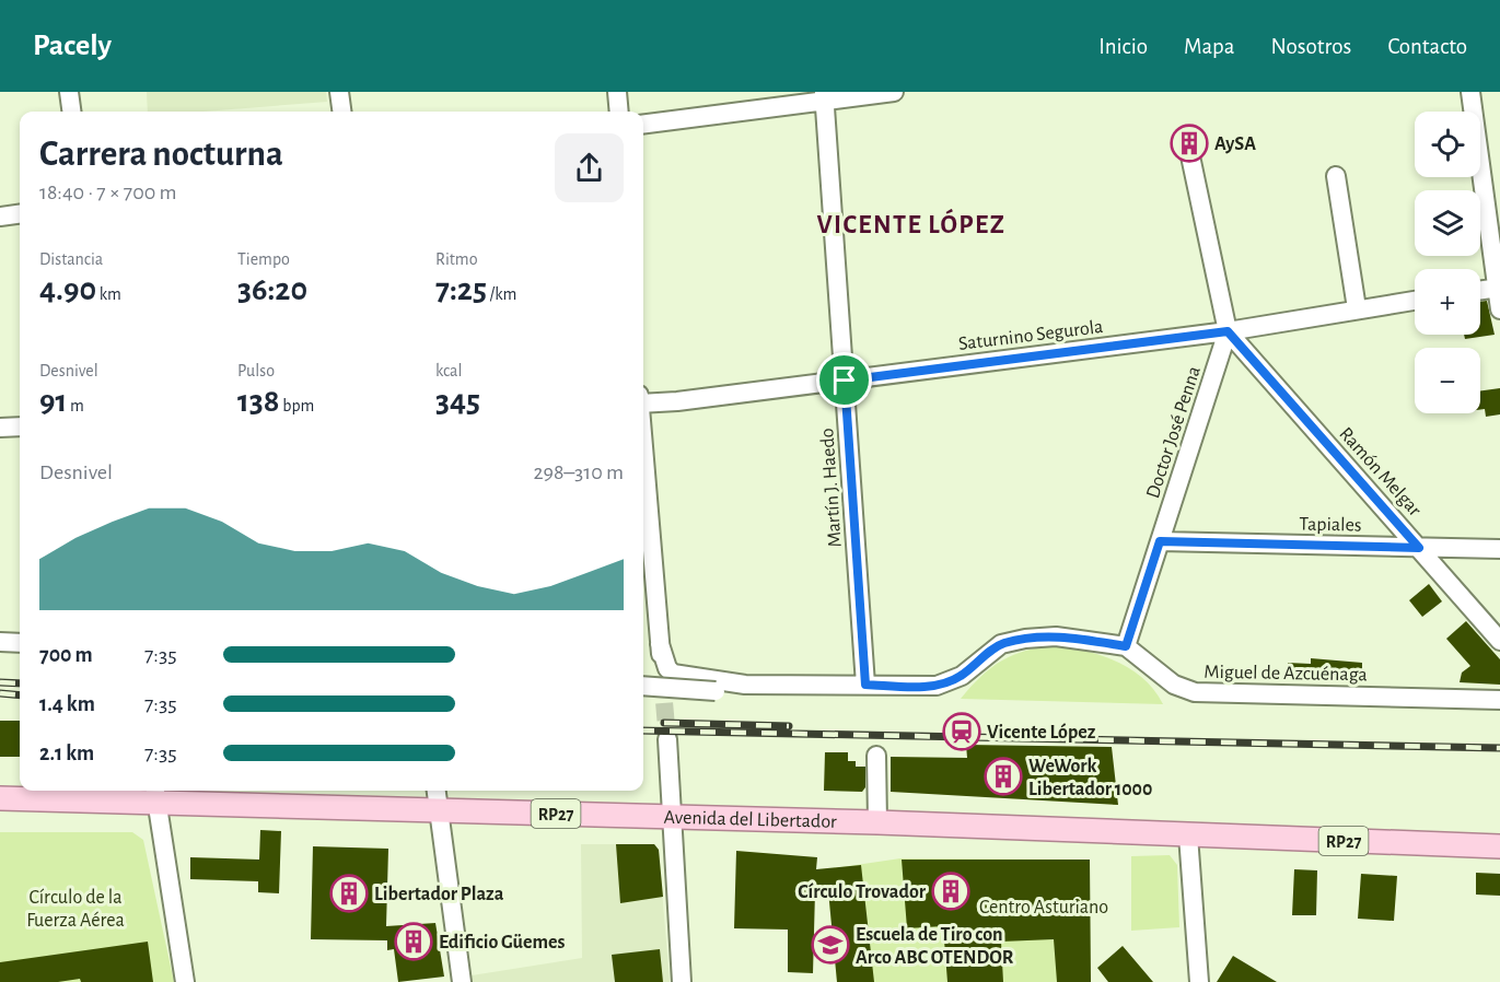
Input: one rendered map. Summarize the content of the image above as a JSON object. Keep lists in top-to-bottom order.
{
  "streets": {
    "main road": ["RP27", "Avenida del Libertador"],
    "street": [
      "Saturnino Segurola",
      "Doctor José Penna",
      "Ramón Melgar",
      "Martín J. Haedo",
      "Tapiales",
      "Miguel de Azcuénaga"
    ]
  },
  "crossings": [
    ["Saturnino Segurola", "Doctor José Penna"],
    ["Saturnino Segurola", "Ramón Melgar"],
    ["Saturnino Segurola", "Martín J. Haedo"],
    ["Doctor José Penna", "Ramón Melgar"],
    ["Doctor José Penna", "Tapiales"],
    ["Doctor José Penna", "Miguel de Azcuénaga"],
    ["Ramón Melgar", "Tapiales"],
    ["Martín J. Haedo", "Miguel de Azcuénaga"]
  ],
  "districts": ["VICENTE LÓPEZ"],
  "parks": ["Círculo de la Fuerza Aérea", "Centro Asturiano"],
  "places": {
    "building": [
      "AySA",
      "WeWork Libertador 1000",
      "Círculo Trovador",
      "Libertador Plaza",
      "Edificio Güemes"
    ],
    "station": ["Vicente López"],
    "school or university": ["Escuela de Tiro con Arco ABC OTENDOR"]
  },
  "page": {
    "header": "Pacely",
    "nav": [
      "Inicio",
      "Mapa",
      "Nosotros",
      "Contacto"
    ],
    "map_buttons": ["+", "−"],
    "heading": ["Carrera nocturna", "18:40 · 7 × 700 m"],
    "stats": [
      ["Distancia", "4.90 km"],
      ["Tiempo", "36:20"],
      ["Ritmo", "7:25 /km"],
      ["Desnivel", "91 m"],
      ["Pulso", "138 bpm"],
      ["kcal", "345"]
    ],
    "chart": ["Desnivel", "298–310 m"],
    "list": [
      {
        "name": "700 m",
        "note": "7:35"
      },
      {
        "name": "1.4 km",
        "note": "7:35"
      },
      {
        "name": "2.1 km",
        "note": "7:35"
      }
    ]
  }
}
